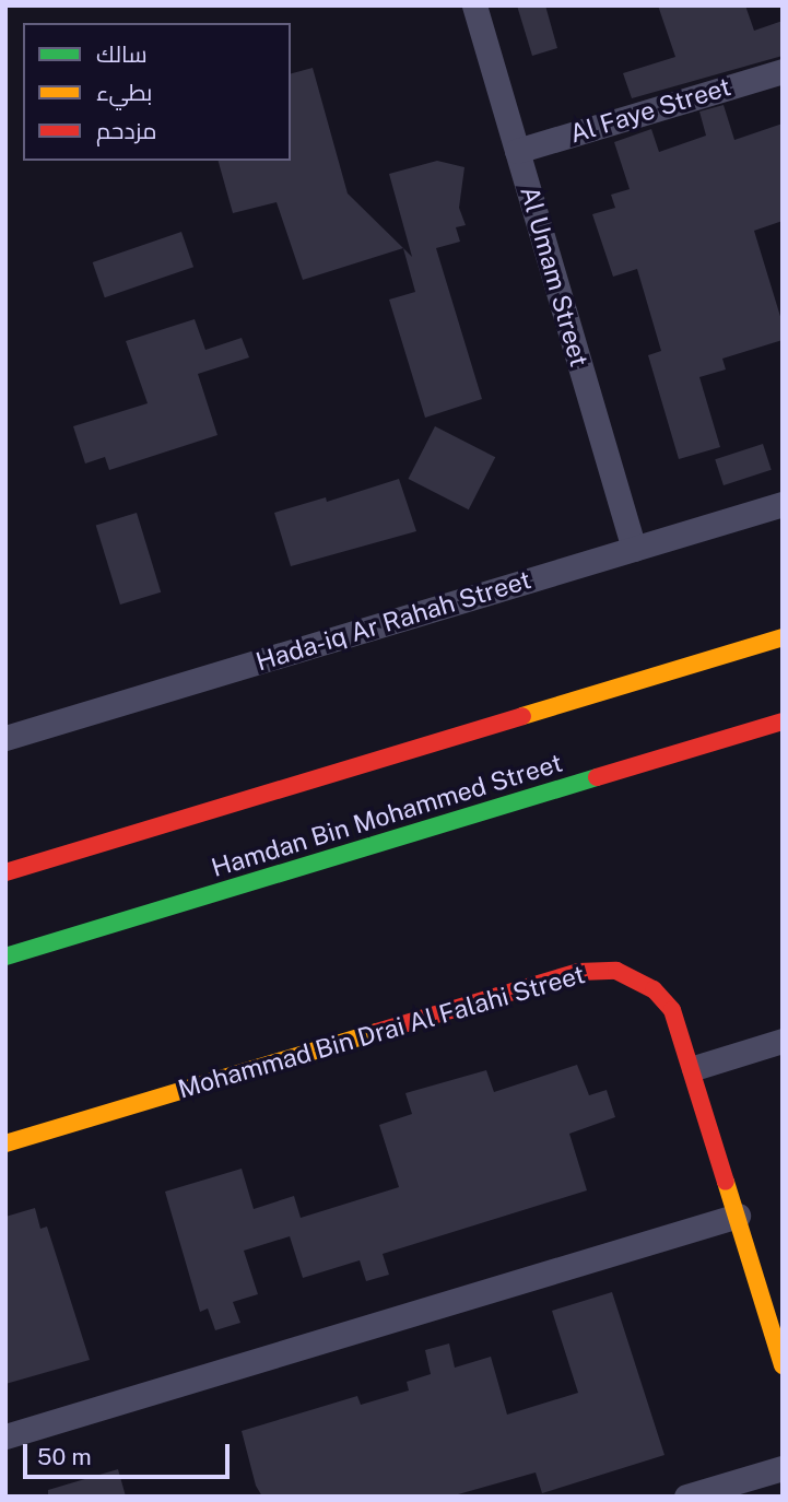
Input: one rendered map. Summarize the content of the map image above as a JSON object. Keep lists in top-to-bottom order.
{
  "streets": {
    "main road": ["Hamdan Bin Mohammed Street", "Mohammad Bin Drai Al Falahi Street"],
    "street": ["Al Faye Street", "Al Umam Street", "Hada-iq Ar Rahah Street"]
  },
  "crossings": [
    ["Al Faye Street", "Al Umam Street"],
    ["Al Umam Street", "Hada-iq Ar Rahah Street"]
  ],
  "legend": ["سالك", "بطيء", "مزدحم"],
  "scale_bar": "50 m"
}
